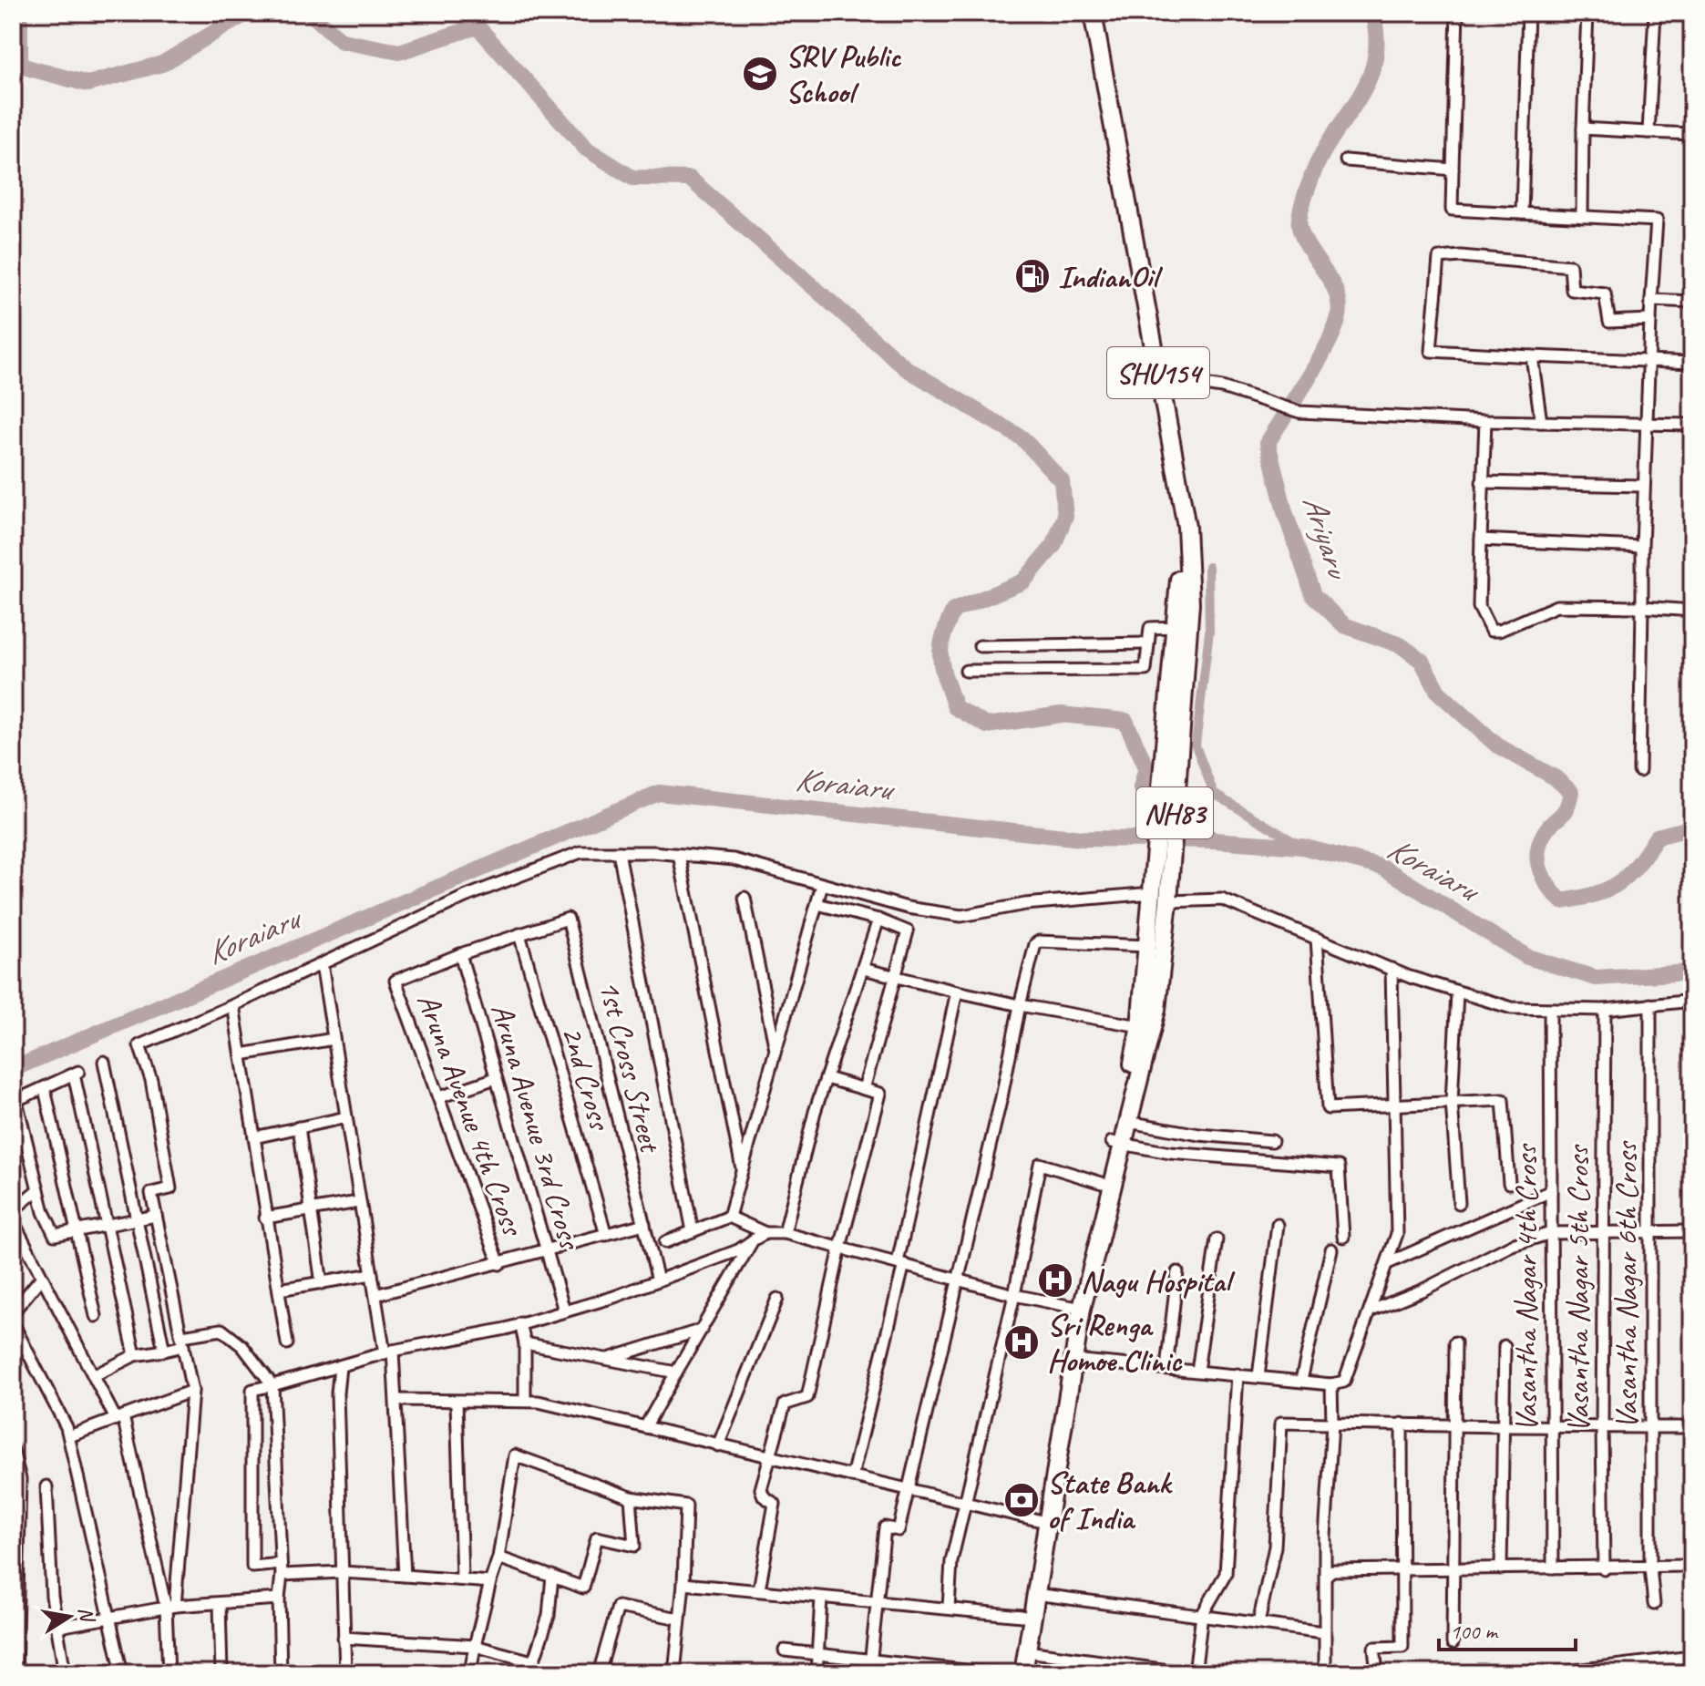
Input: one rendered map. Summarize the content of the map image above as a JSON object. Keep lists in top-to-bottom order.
{
  "streets": {
    "highway": ["SHU154", "NH83"],
    "street": [
      "1st Cross Street",
      "2nd Cross",
      "Aruna Avenue 4th Cross",
      "Aruna Avenue 3rd Cross",
      "Vasantha Nagar 6th Cross",
      "Vasantha Nagar 4th Cross",
      "Vasantha Nagar 5th Cross"
    ]
  },
  "crossings": [
    ["SHU154", "NH83"],
    ["1st Cross Street", "2nd Cross"],
    ["Aruna Avenue 4th Cross", "Aruna Avenue 3rd Cross"]
  ],
  "water": ["Ariyaru", "Koraiaru"],
  "places": {
    "school or university": ["SRV Public School"],
    "fuel station": ["IndianOil"],
    "hospital": ["Nagu Hospital", "Sri Renga Homoe Clinic"],
    "bank": ["State Bank of India"]
  },
  "scale_bar": "100 m",
  "north": "right"
}
